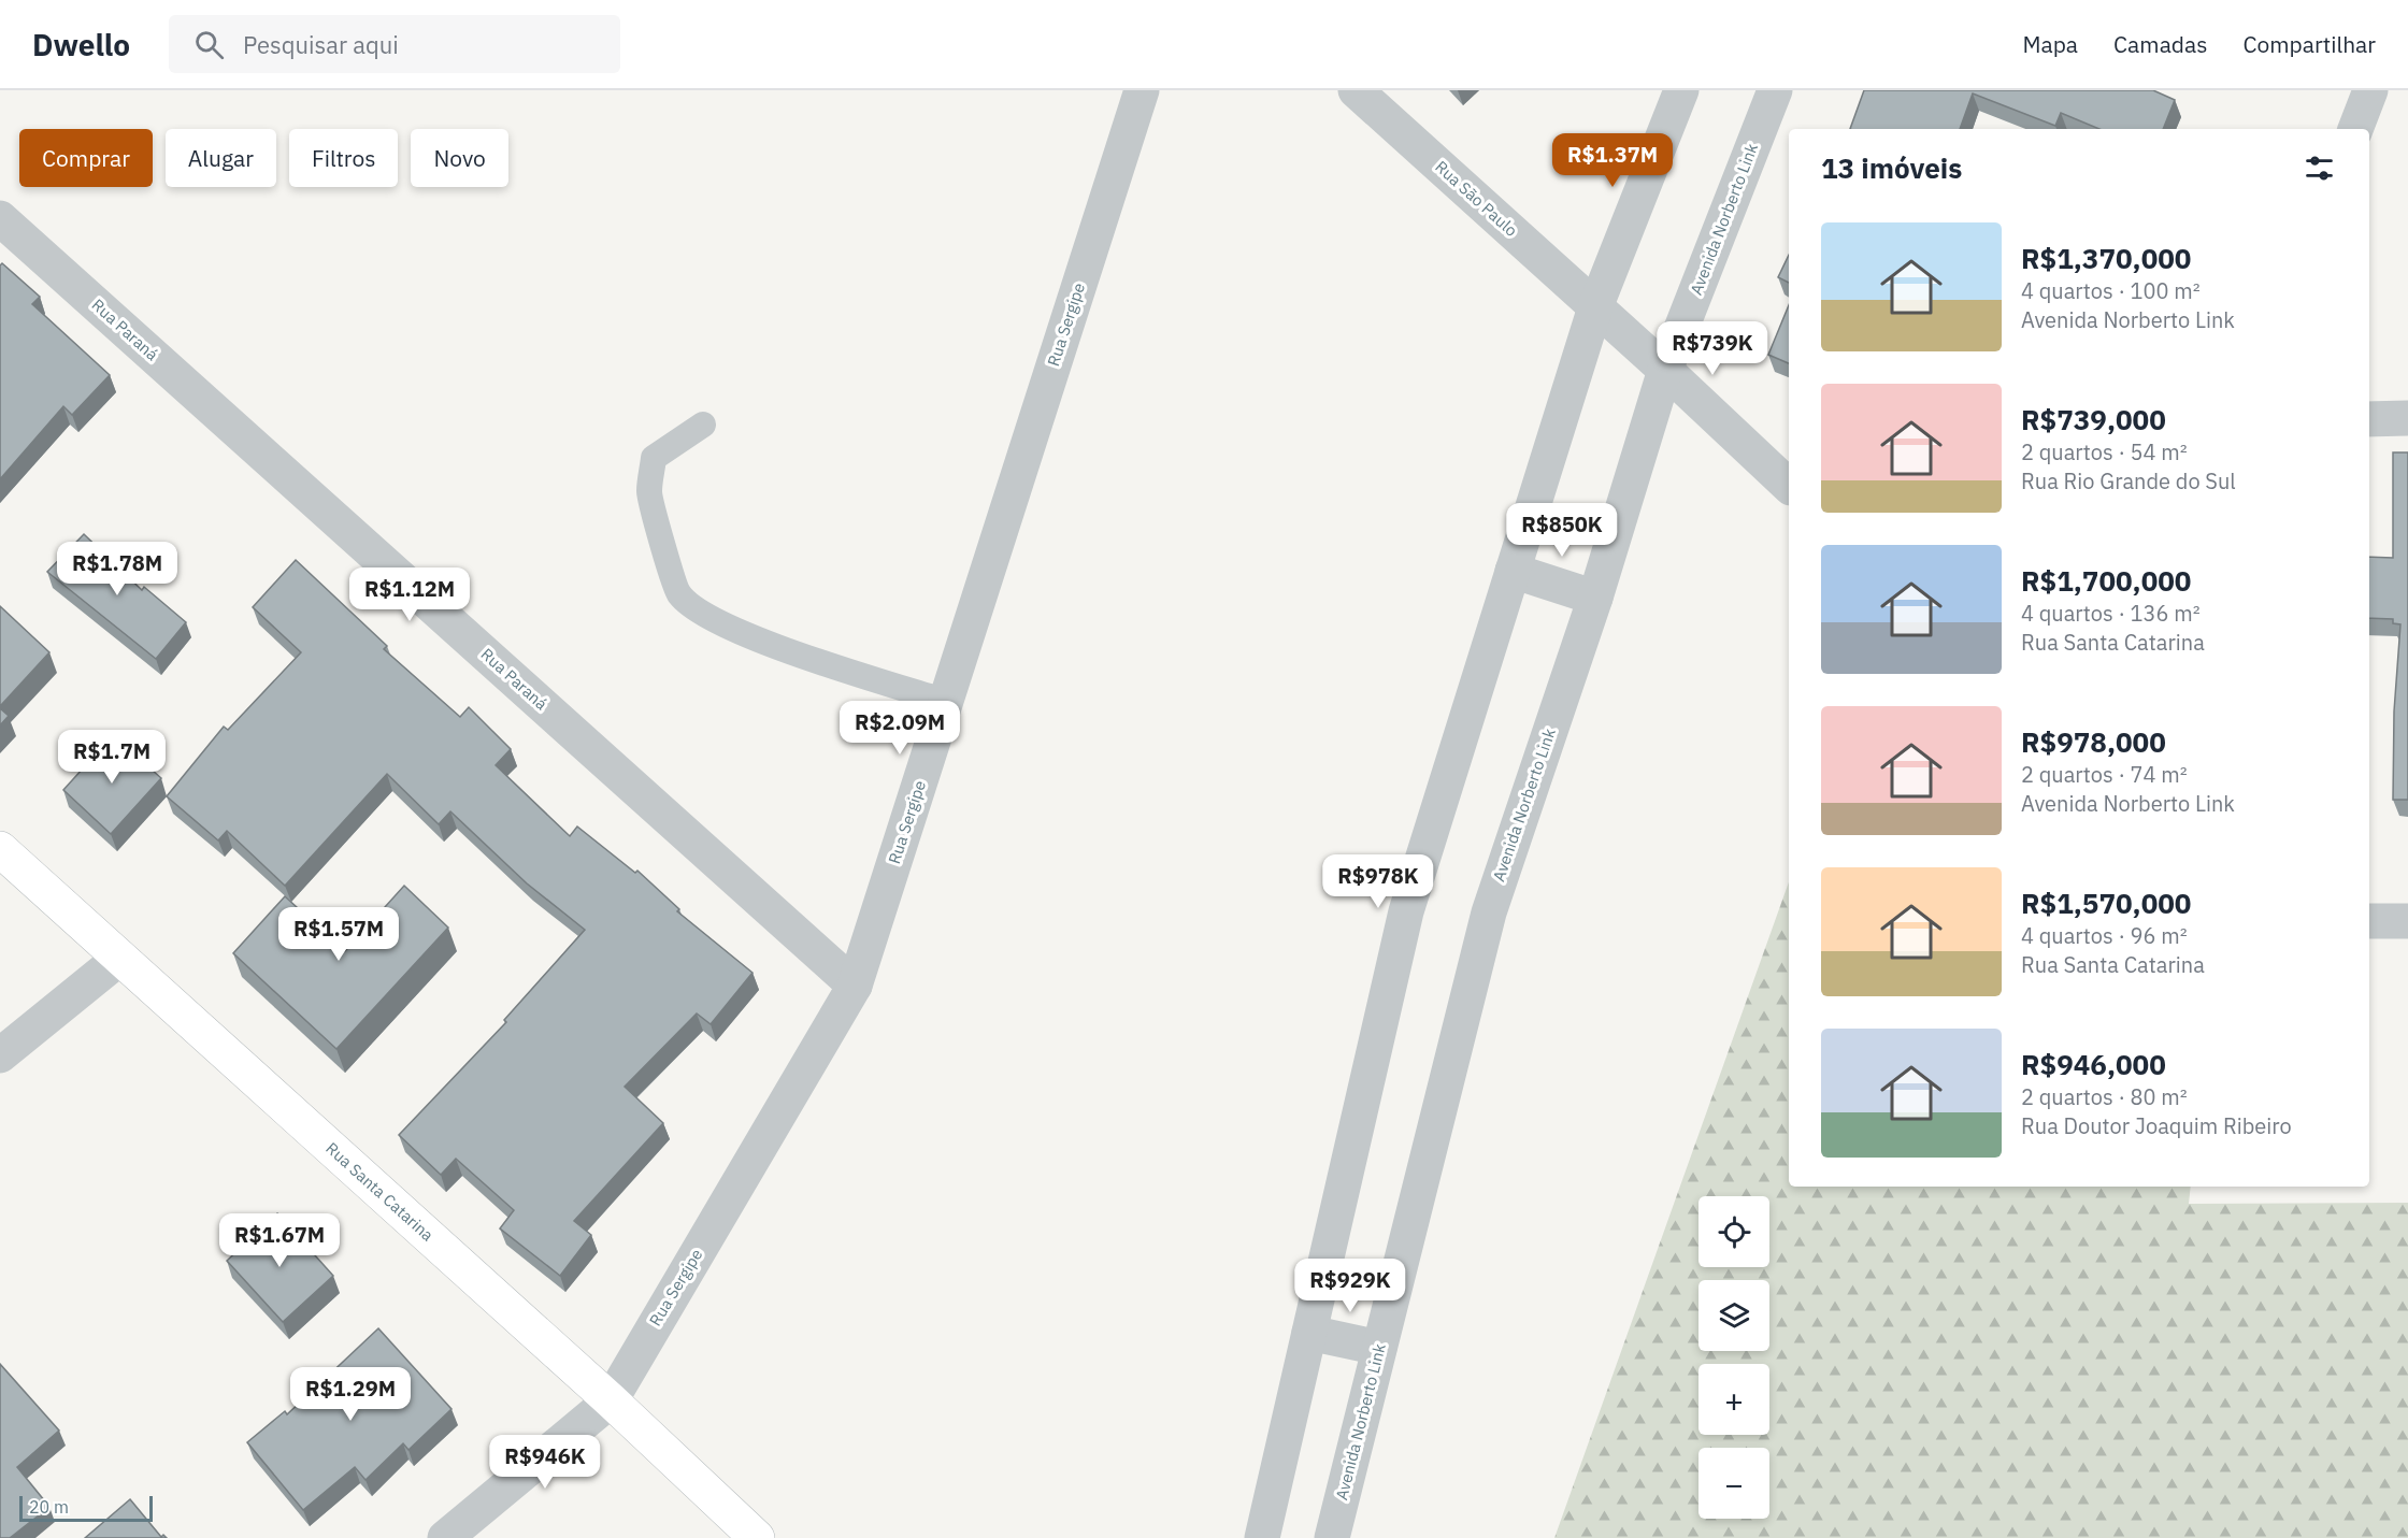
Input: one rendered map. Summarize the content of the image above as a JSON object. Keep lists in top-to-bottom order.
{
  "streets": {
    "main road": ["Rua Santa Catarina"],
    "street": [
      "Rua São Paulo",
      "Avenida Norberto Link",
      "Rua Sergipe",
      "Rua Paraná"
    ]
  },
  "crossings": [
    ["Rua São Paulo", "Avenida Norberto Link"],
    ["Rua Sergipe", "Rua Paraná"],
    ["Rua Sergipe", "Rua Santa Catarina"]
  ],
  "scale_bar": "20 m",
  "page": {
    "header": "Dwello",
    "search": "Pesquisar aqui",
    "nav": ["Mapa", "Camadas", "Compartilhar"],
    "chip": [
      "Comprar",
      "Alugar",
      "Filtros",
      "Novo"
    ],
    "heading": "13 imóveis",
    "price": [
      "R$1.37M",
      "R$739K",
      "R$850K",
      "R$1.78M",
      "R$1.12M",
      "R$2.09M",
      "R$1.7M",
      "R$978K",
      "R$1.57M",
      "R$1.67M",
      "R$929K",
      "R$1.29M",
      "R$946K"
    ],
    "list": [
      {
        "name": "R$1,370,000",
        "note": "4 quartos · 100 m² · Avenida Norberto Link"
      },
      {
        "name": "R$739,000",
        "note": "2 quartos · 54 m² · Rua Rio Grande do Sul"
      },
      {
        "name": "R$1,700,000",
        "note": "4 quartos · 136 m² · Rua Santa Catarina"
      },
      {
        "name": "R$978,000",
        "note": "2 quartos · 74 m² · Avenida Norberto Link"
      },
      {
        "name": "R$1,570,000",
        "note": "4 quartos · 96 m² · Rua Santa Catarina"
      },
      {
        "name": "R$946,000",
        "note": "2 quartos · 80 m² · Rua Doutor Joaquim Ribeiro"
      }
    ],
    "map_buttons": ["+", "−"],
    "scale": "20 m"
  }
}
